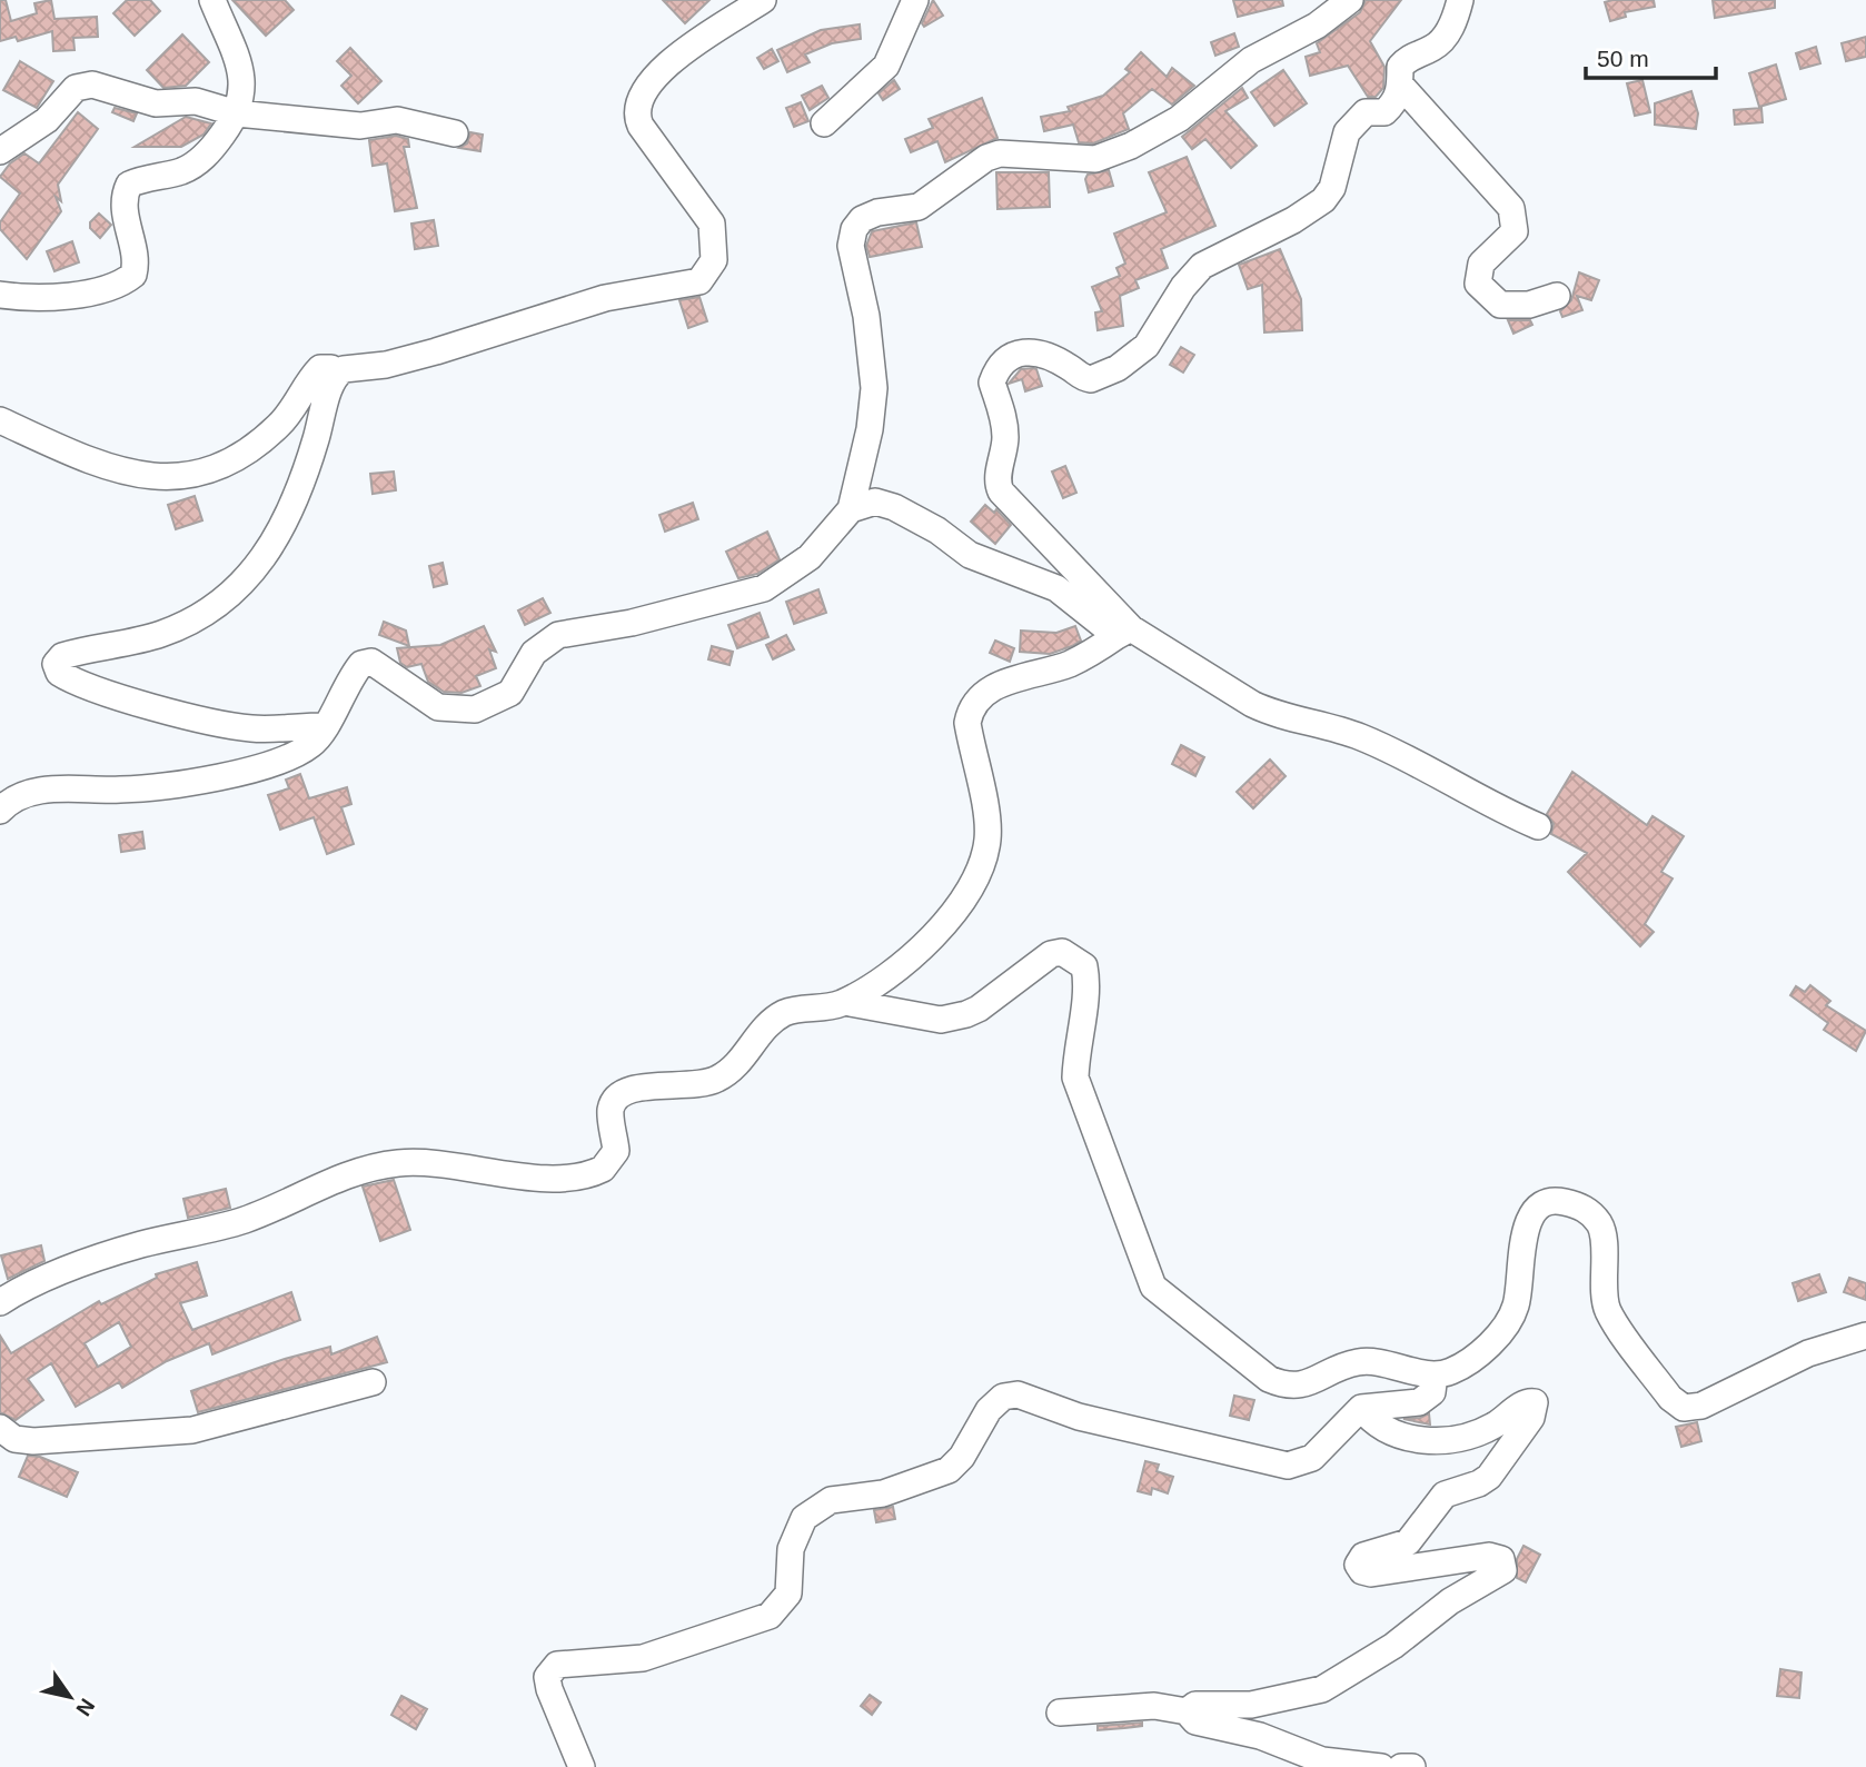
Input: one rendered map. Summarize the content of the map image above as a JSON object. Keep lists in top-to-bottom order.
{
  "scale_bar": "50 m",
  "north": "bottom right"
}
